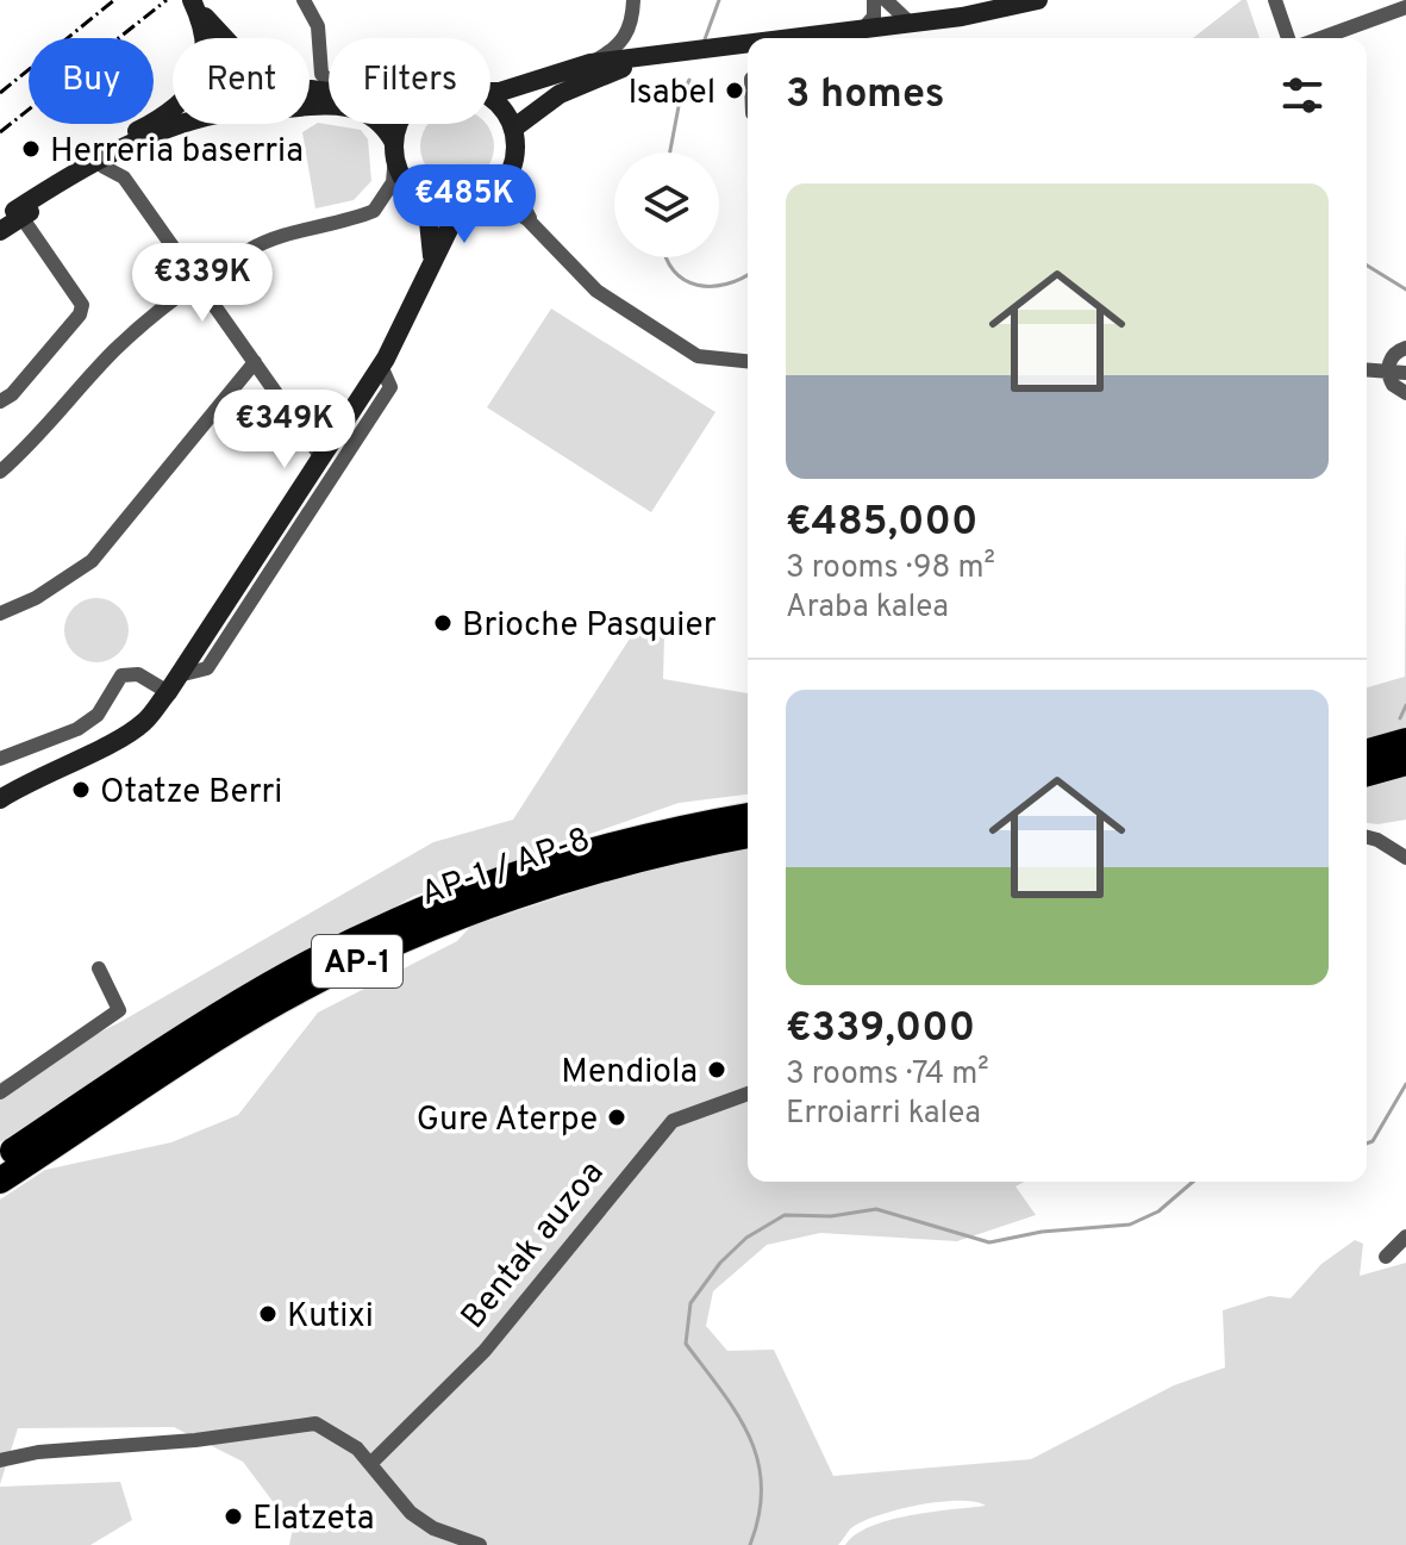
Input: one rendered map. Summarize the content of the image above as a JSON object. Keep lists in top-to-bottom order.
{
  "streets": {
    "highway": ["AP-1 / AP-8", "AP-1"],
    "street": ["Bentak auzoa"]
  },
  "places": [
    "Isabel",
    "Herreria baserria",
    "Brioche Pasquier",
    "Otatze Berri",
    "Mendiola",
    "Gure Aterpe",
    "Kutixi",
    "Elatzeta"
  ],
  "page": {
    "chip": ["Buy", "Rent", "Filters"],
    "heading": "3 homes",
    "list": [
      {
        "name": "€485,000",
        "note": "3 rooms · 98 m² · Araba kalea"
      },
      {
        "name": "€339,000",
        "note": "3 rooms · 74 m² · Erroiarri kalea"
      }
    ],
    "price": ["€485K", "€339K", "€349K"]
  }
}
